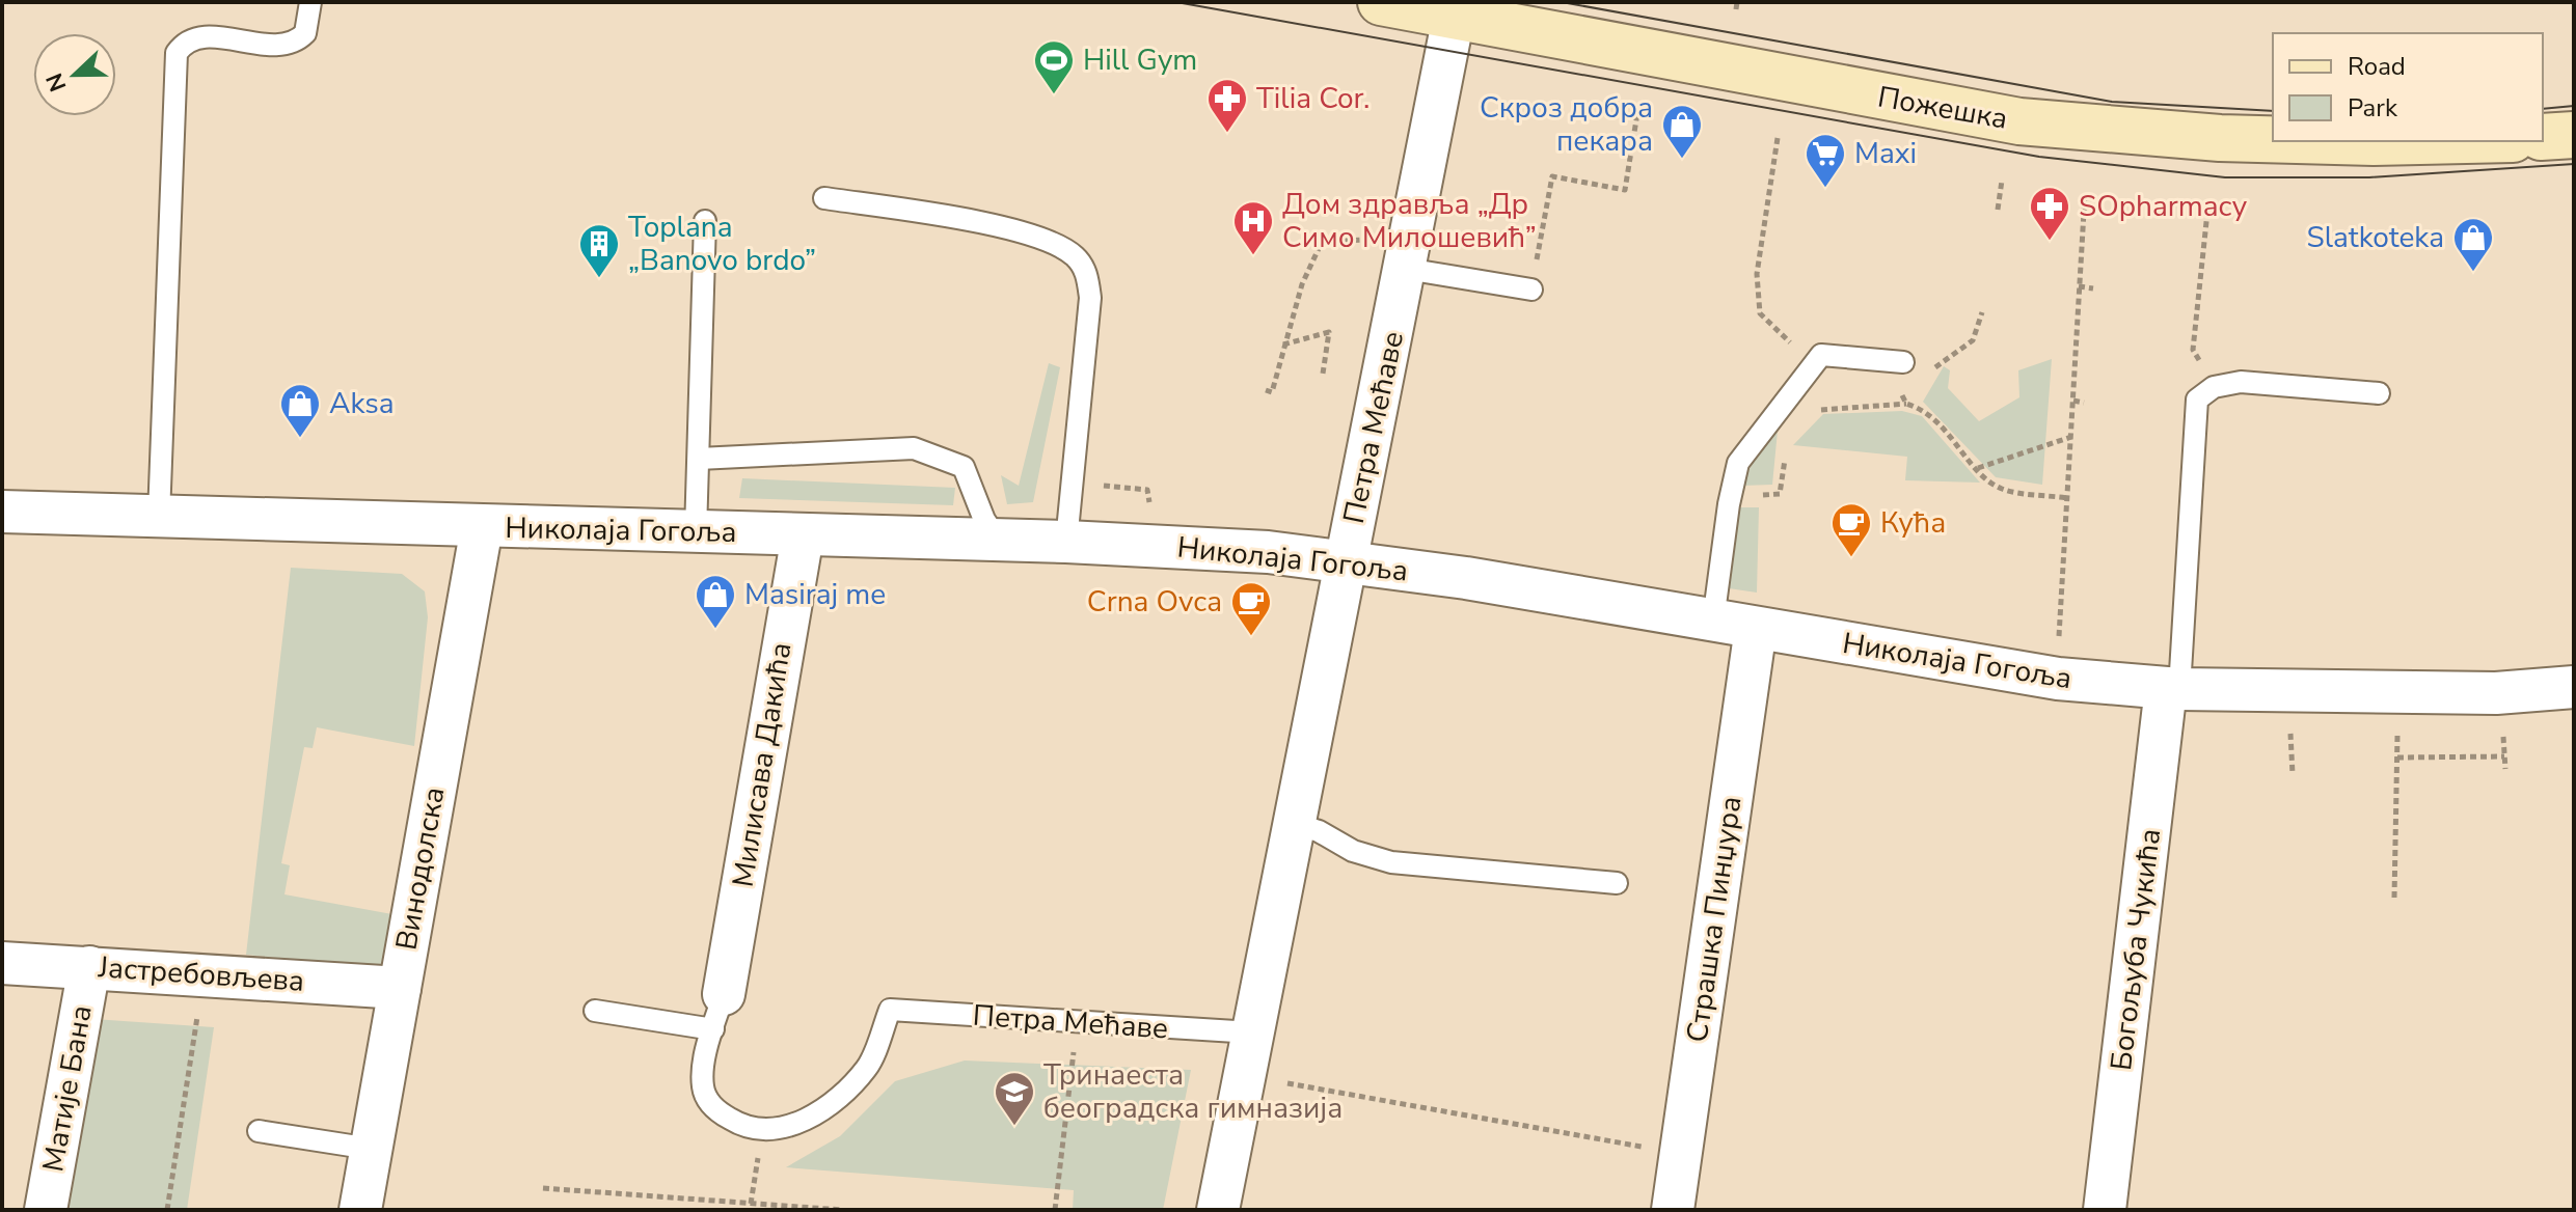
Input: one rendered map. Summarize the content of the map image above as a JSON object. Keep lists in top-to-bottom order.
{
  "streets": {
    "main road": ["Пожешка"],
    "street": [
      "Петра Мећаве",
      "Николаја Гогоља",
      "Милисава Дакића",
      "Винодолска",
      "Страшка Пинџура",
      "Богољуба Чукића",
      "Јастребовљева",
      "Матије Бана"
    ]
  },
  "crossings": [
    ["Пожешка", "Петра Мећаве"],
    ["Петра Мећаве", "Николаја Гогоља"],
    ["Николаја Гогоља", "Милисава Дакића"],
    ["Николаја Гогоља", "Винодолска"],
    ["Николаја Гогоља", "Страшка Пинџура"],
    ["Николаја Гогоља", "Богољуба Чукића"],
    ["Винодолска", "Јастребовљева"],
    ["Јастребовљева", "Матије Бана"]
  ],
  "places": {
    "sports": ["Hill Gym"],
    "pharmacy": ["Tilia Cor.", "SOpharmacy"],
    "shop": [
      "Скроз добра пекара",
      "Slatkoteka",
      "Aksa",
      "Masiraj me"
    ],
    "supermarket": ["Maxi"],
    "hospital": ["Дом здравља „Др Симо Милошевић”"],
    "building": ["Toplana „Banovo brdo”"],
    "cafe": ["Кућа", "Crna Ovca"],
    "school or university": ["Тринаеста београдска гимназија"]
  },
  "legend": ["Road", "Park"],
  "north": "left"
}
